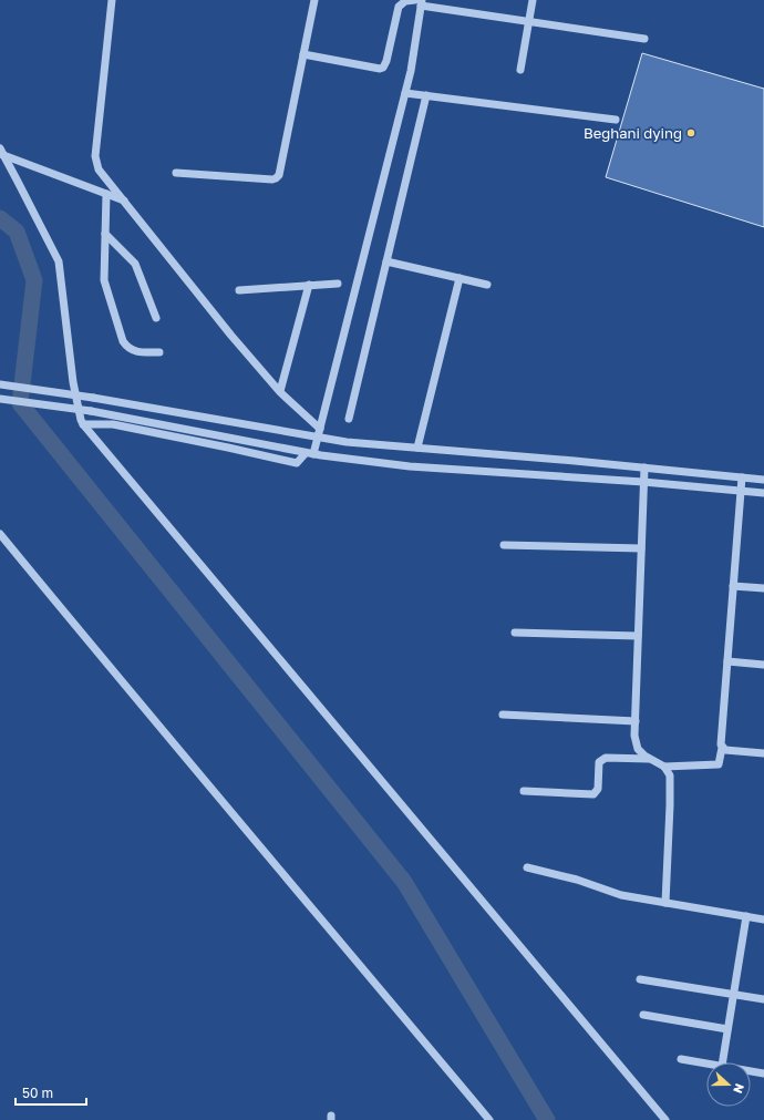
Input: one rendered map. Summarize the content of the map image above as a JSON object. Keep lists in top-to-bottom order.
{
  "places": ["Beghani dying"],
  "scale_bar": "50 m",
  "north": "right"
}
